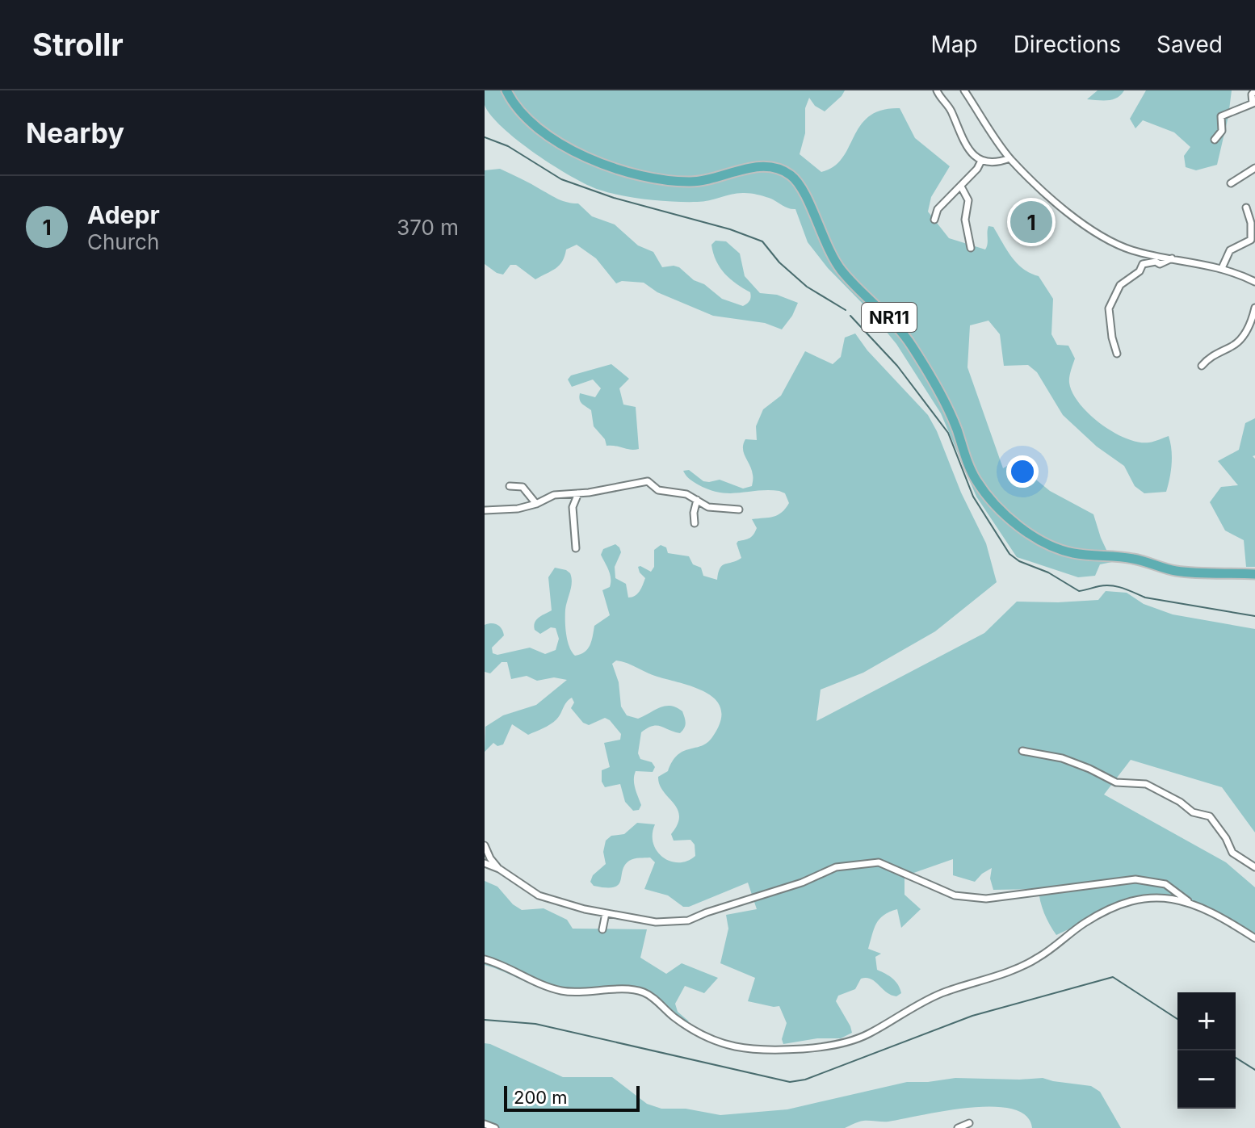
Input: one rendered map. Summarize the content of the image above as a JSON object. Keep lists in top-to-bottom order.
{
  "streets": {
    "highway": ["NR11"]
  },
  "scale_bar": "200 m",
  "page": {
    "header": "Strollr",
    "nav": ["Map", "Directions", "Saved"],
    "heading": "Nearby",
    "list": [
      {
        "mark": "1",
        "name": "Adepr",
        "note": "Church",
        "value": "370 m"
      }
    ],
    "pins": "1",
    "map_buttons": ["+", "−"],
    "scale": "200 m"
  }
}
